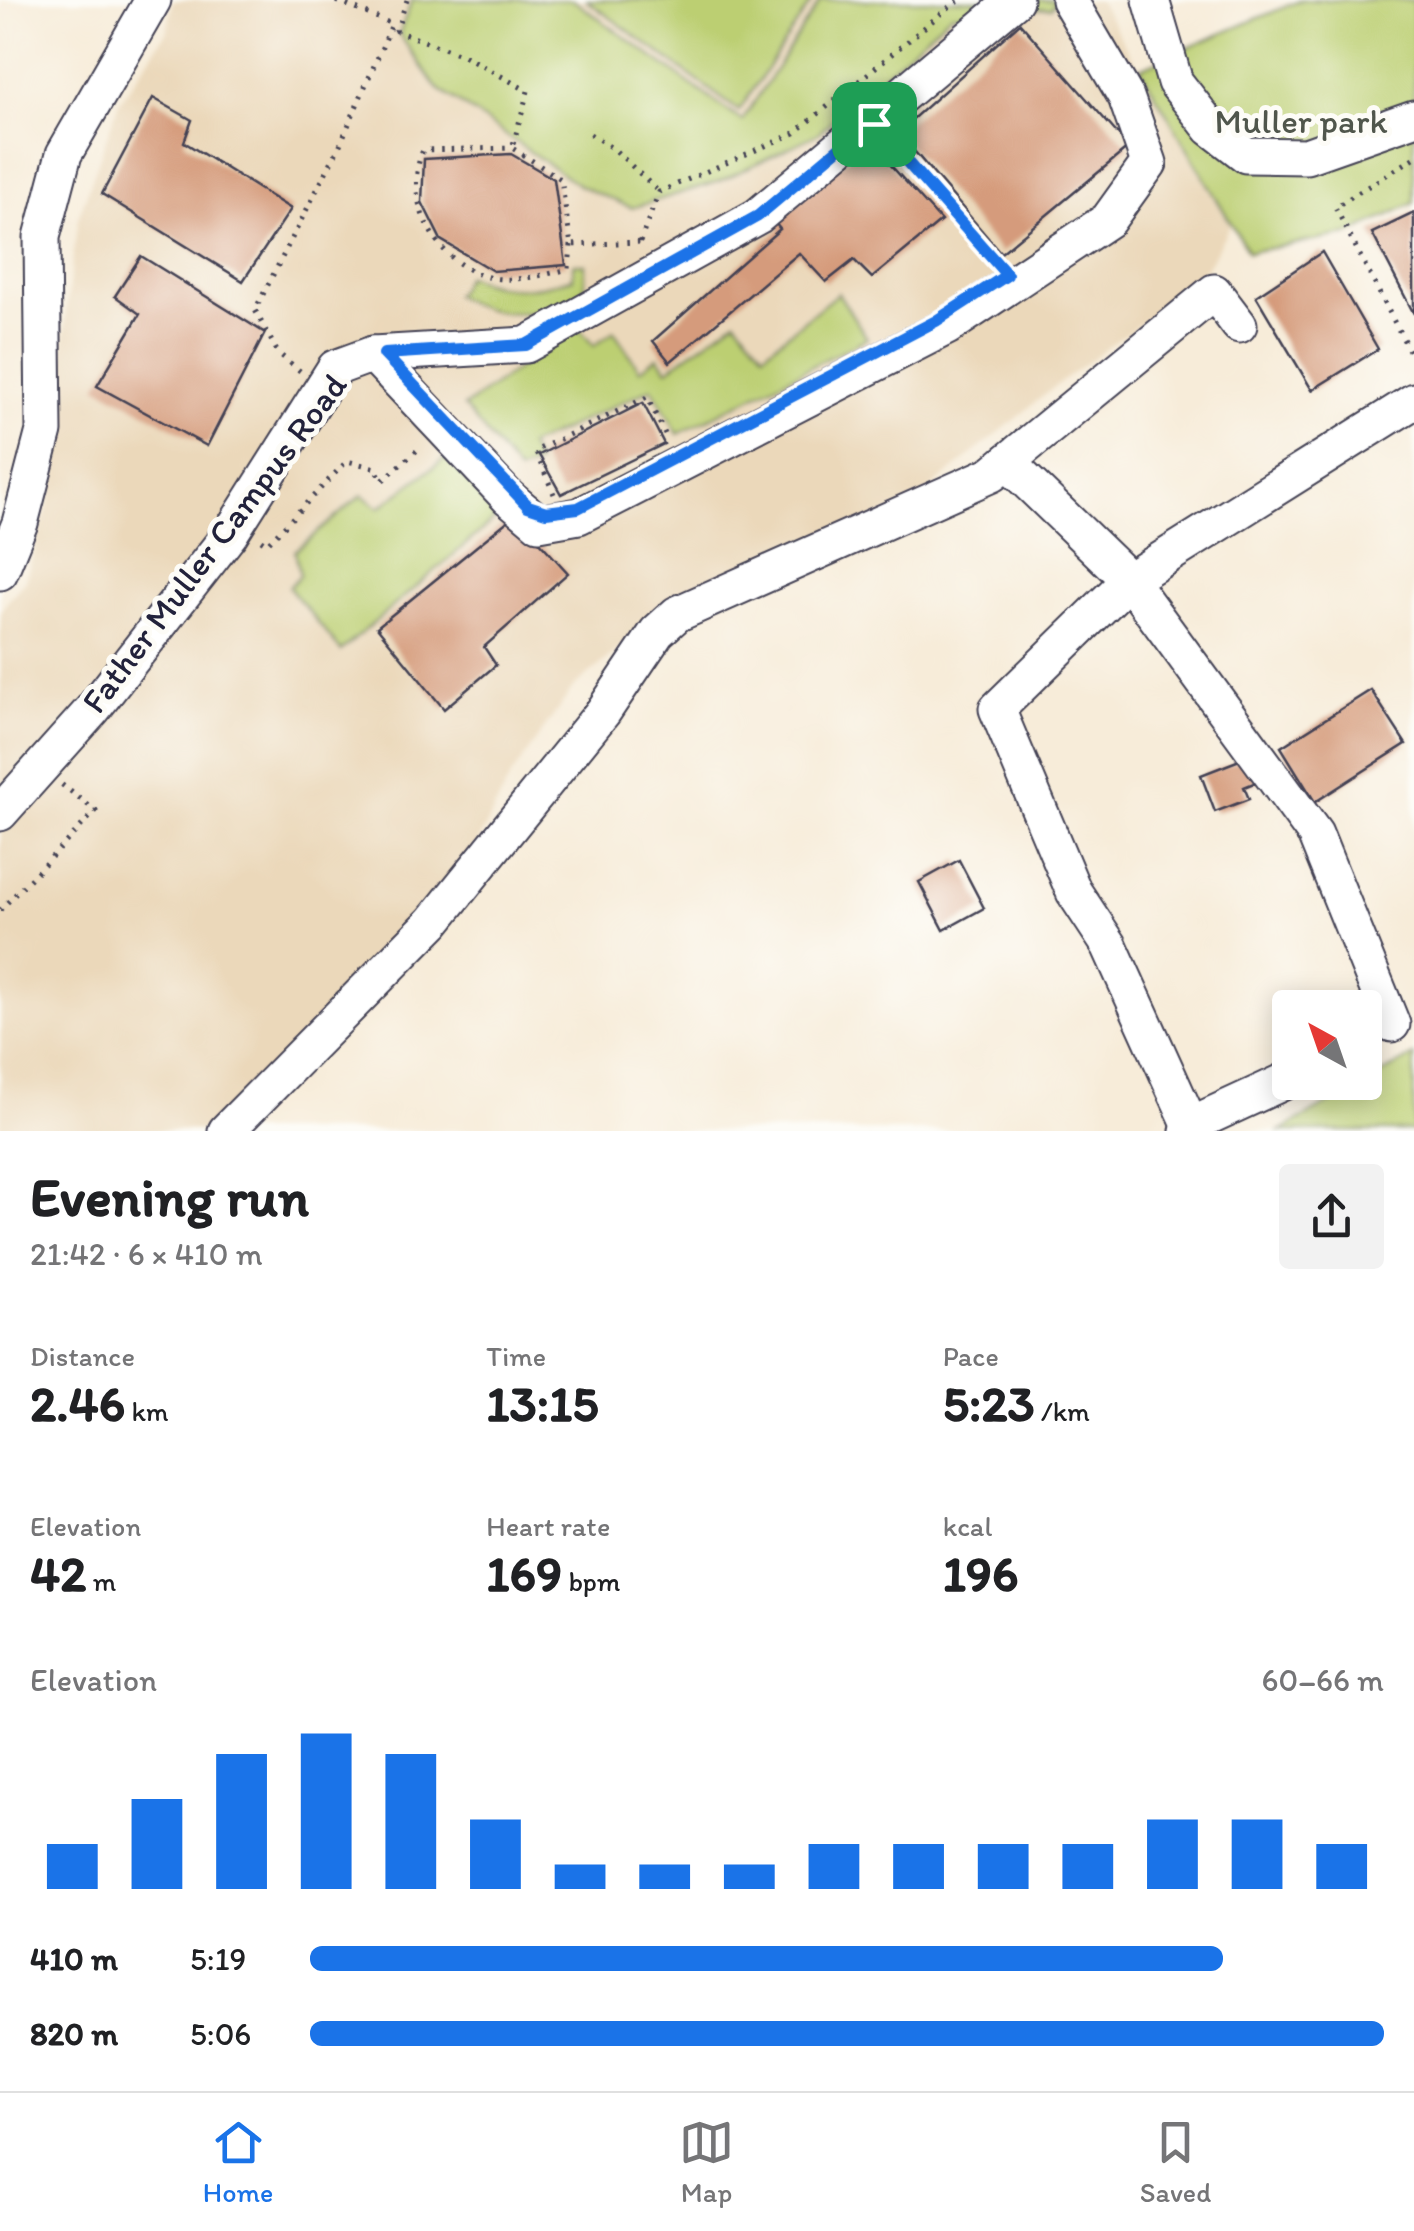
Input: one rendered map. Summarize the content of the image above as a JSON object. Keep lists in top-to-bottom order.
{
  "streets": {
    "street": ["Father Muller Campus Road"]
  },
  "parks": ["Muller park"],
  "north": "top left",
  "page": {
    "heading": ["Evening run", "21:42 · 6 × 410 m"],
    "stats": [
      ["Distance", "2.46 km"],
      ["Time", "13:15"],
      ["Pace", "5:23 /km"],
      ["Elevation", "42 m"],
      ["Heart rate", "169 bpm"],
      ["kcal", "196"]
    ],
    "chart": ["Elevation", "60–66 m"],
    "list": [
      {
        "name": "410 m",
        "note": "5:19"
      },
      {
        "name": "820 m",
        "note": "5:06"
      }
    ],
    "tabs": ["Home", "Map", "Saved"]
  }
}
